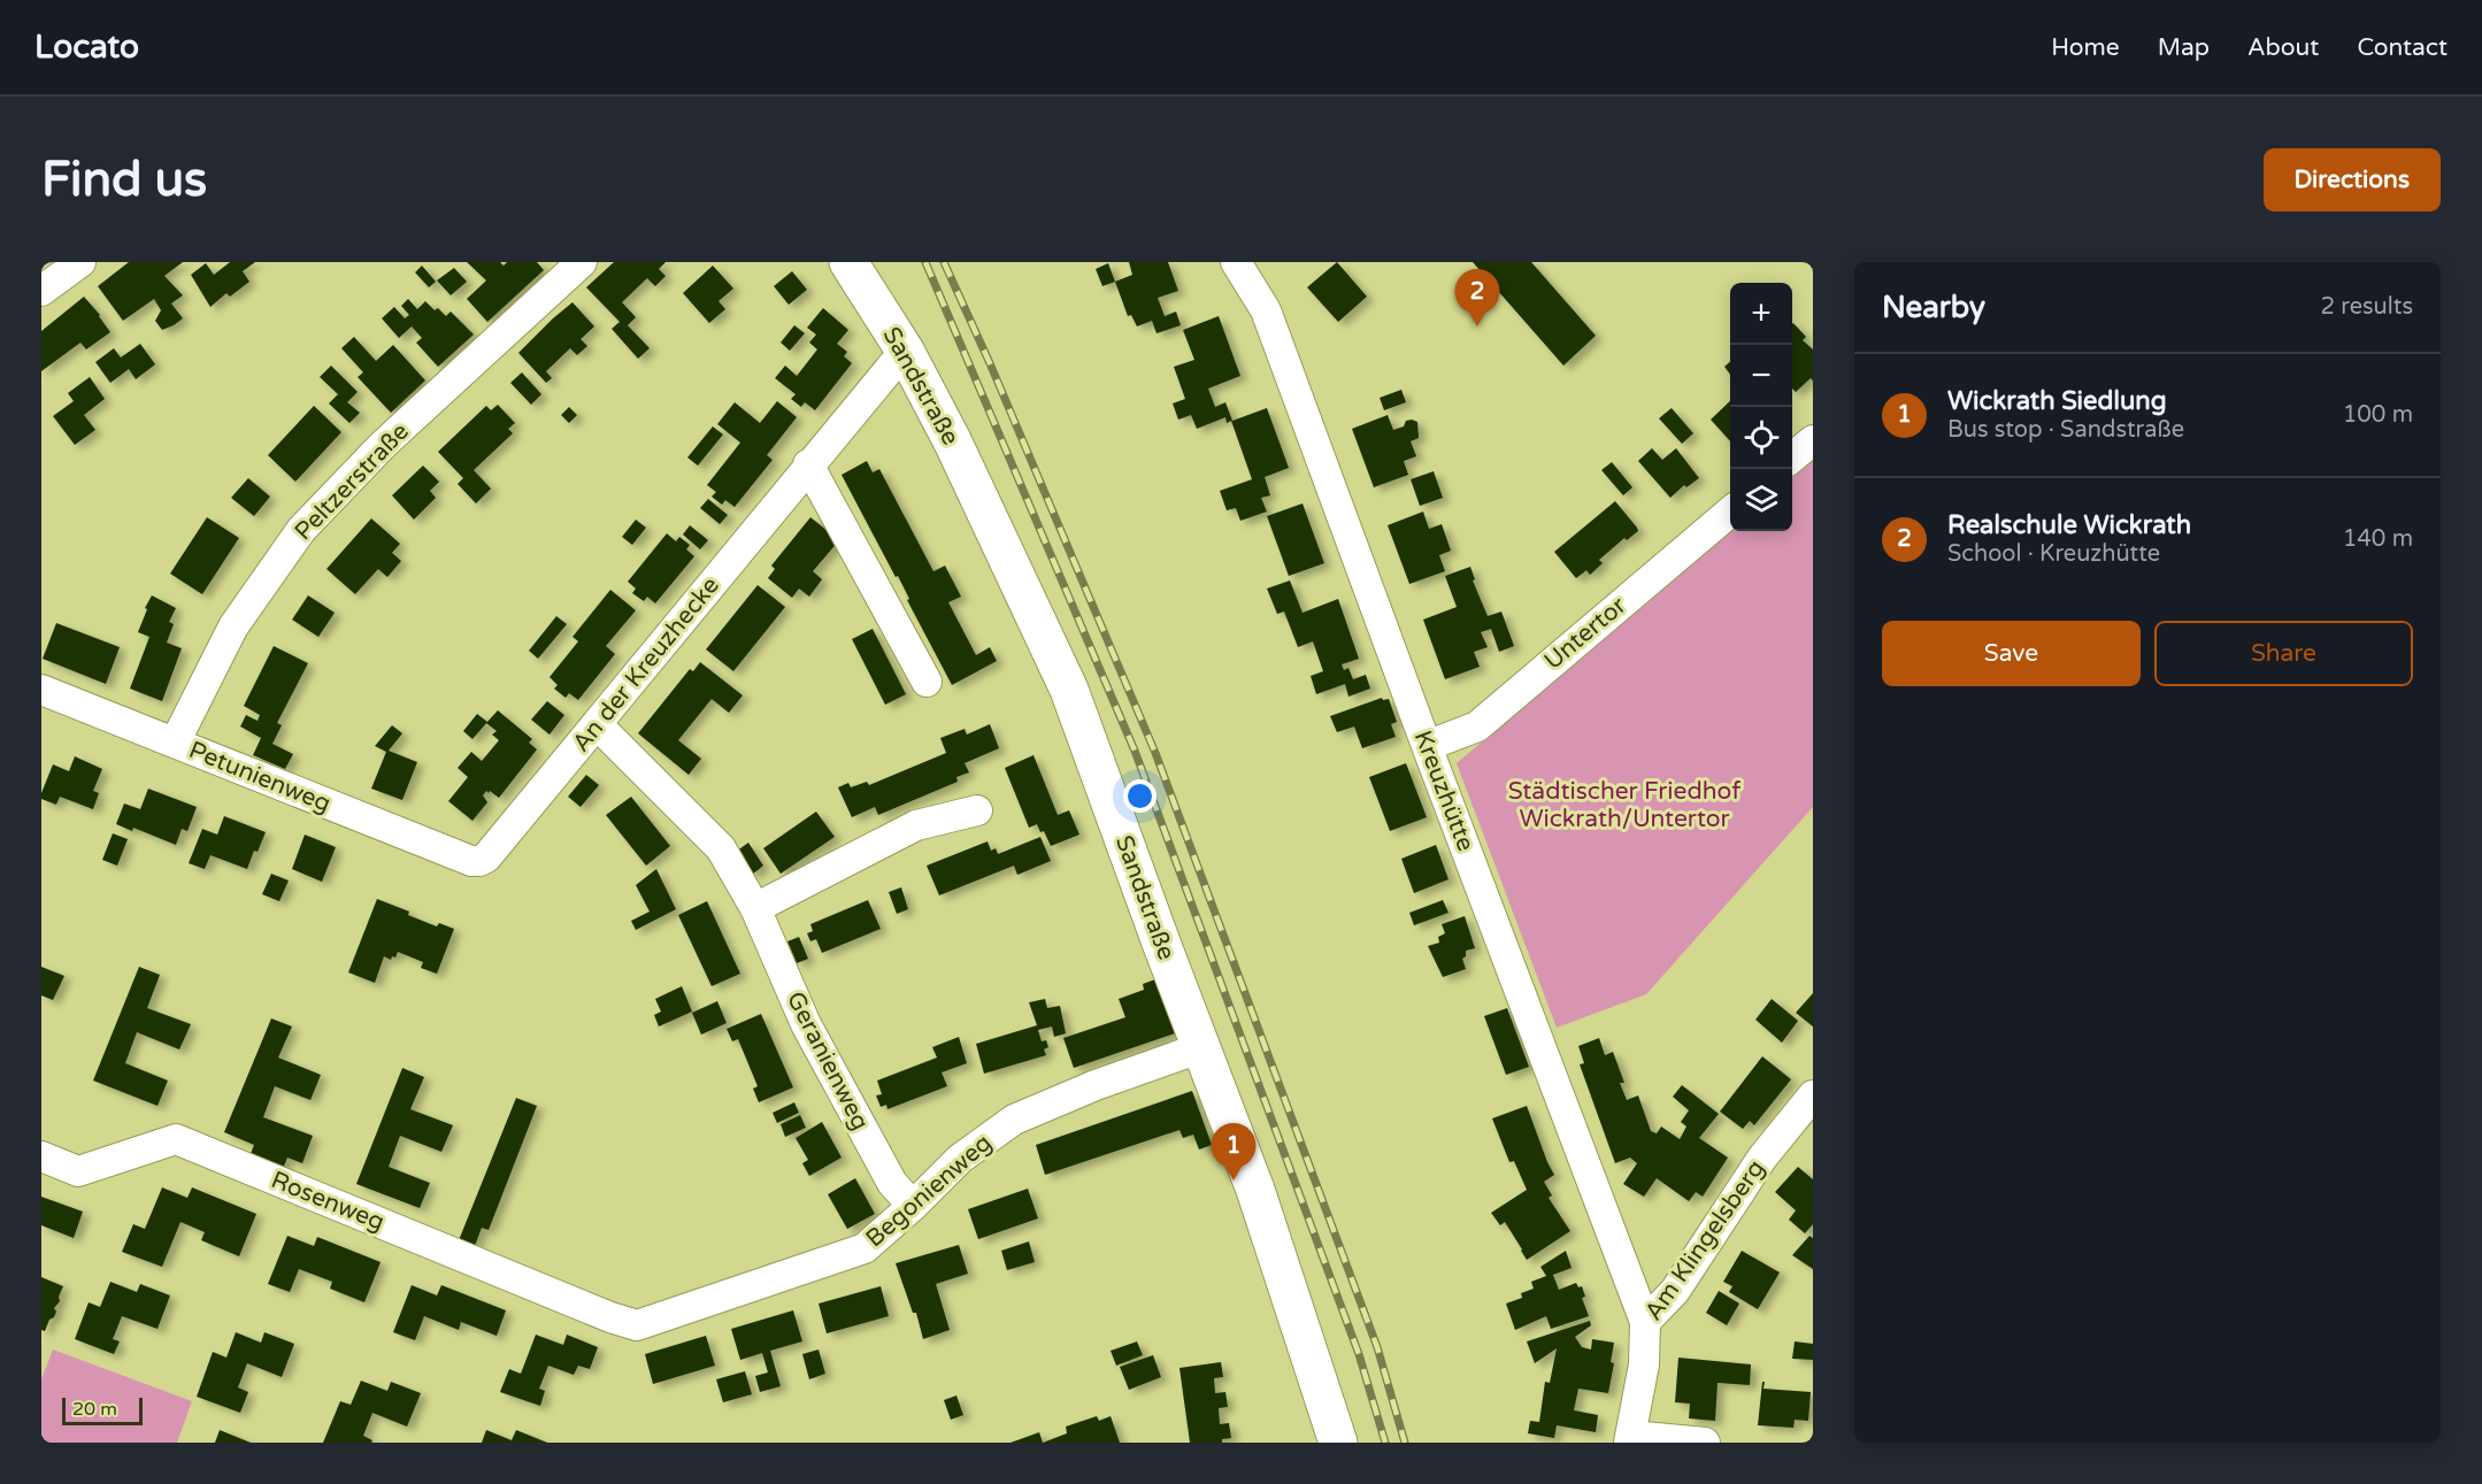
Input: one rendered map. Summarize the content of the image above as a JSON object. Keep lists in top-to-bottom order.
{
  "streets": {
    "main road": ["Sandstraße"],
    "street": [
      "Peltzerstraße",
      "Untertor",
      "An der Kreuzhecke",
      "Petunienweg",
      "Kreuzhütte",
      "Geranienweg",
      "Begonienweg",
      "Rosenweg",
      "Am Klingelsberg"
    ]
  },
  "crossings": [
    ["Sandstraße", "An der Kreuzhecke"],
    ["Sandstraße", "Begonienweg"],
    ["Peltzerstraße", "Petunienweg"],
    ["Untertor", "Kreuzhütte"],
    ["An der Kreuzhecke", "Petunienweg"],
    ["An der Kreuzhecke", "Geranienweg"],
    ["Kreuzhütte", "Am Klingelsberg"],
    ["Geranienweg", "Begonienweg"],
    ["Begonienweg", "Rosenweg"]
  ],
  "parks": ["Städtischer Friedhof Wickrath/Untertor"],
  "scale_bar": "20 m",
  "page": {
    "header": "Locato",
    "nav": [
      "Home",
      "Map",
      "About",
      "Contact"
    ],
    "buttons": [
      "Directions",
      ["Save", "Share"]
    ],
    "title": "Find us",
    "heading": ["Nearby", "2 results"],
    "pins": ["2", "1"],
    "map_buttons": ["+", "−"],
    "list": [
      {
        "mark": "1",
        "name": "Wickrath Siedlung",
        "note": "Bus stop · Sandstraße",
        "value": "100 m"
      },
      {
        "mark": "2",
        "name": "Realschule Wickrath",
        "note": "School · Kreuzhütte",
        "value": "140 m"
      }
    ],
    "scale": "20 m"
  }
}
